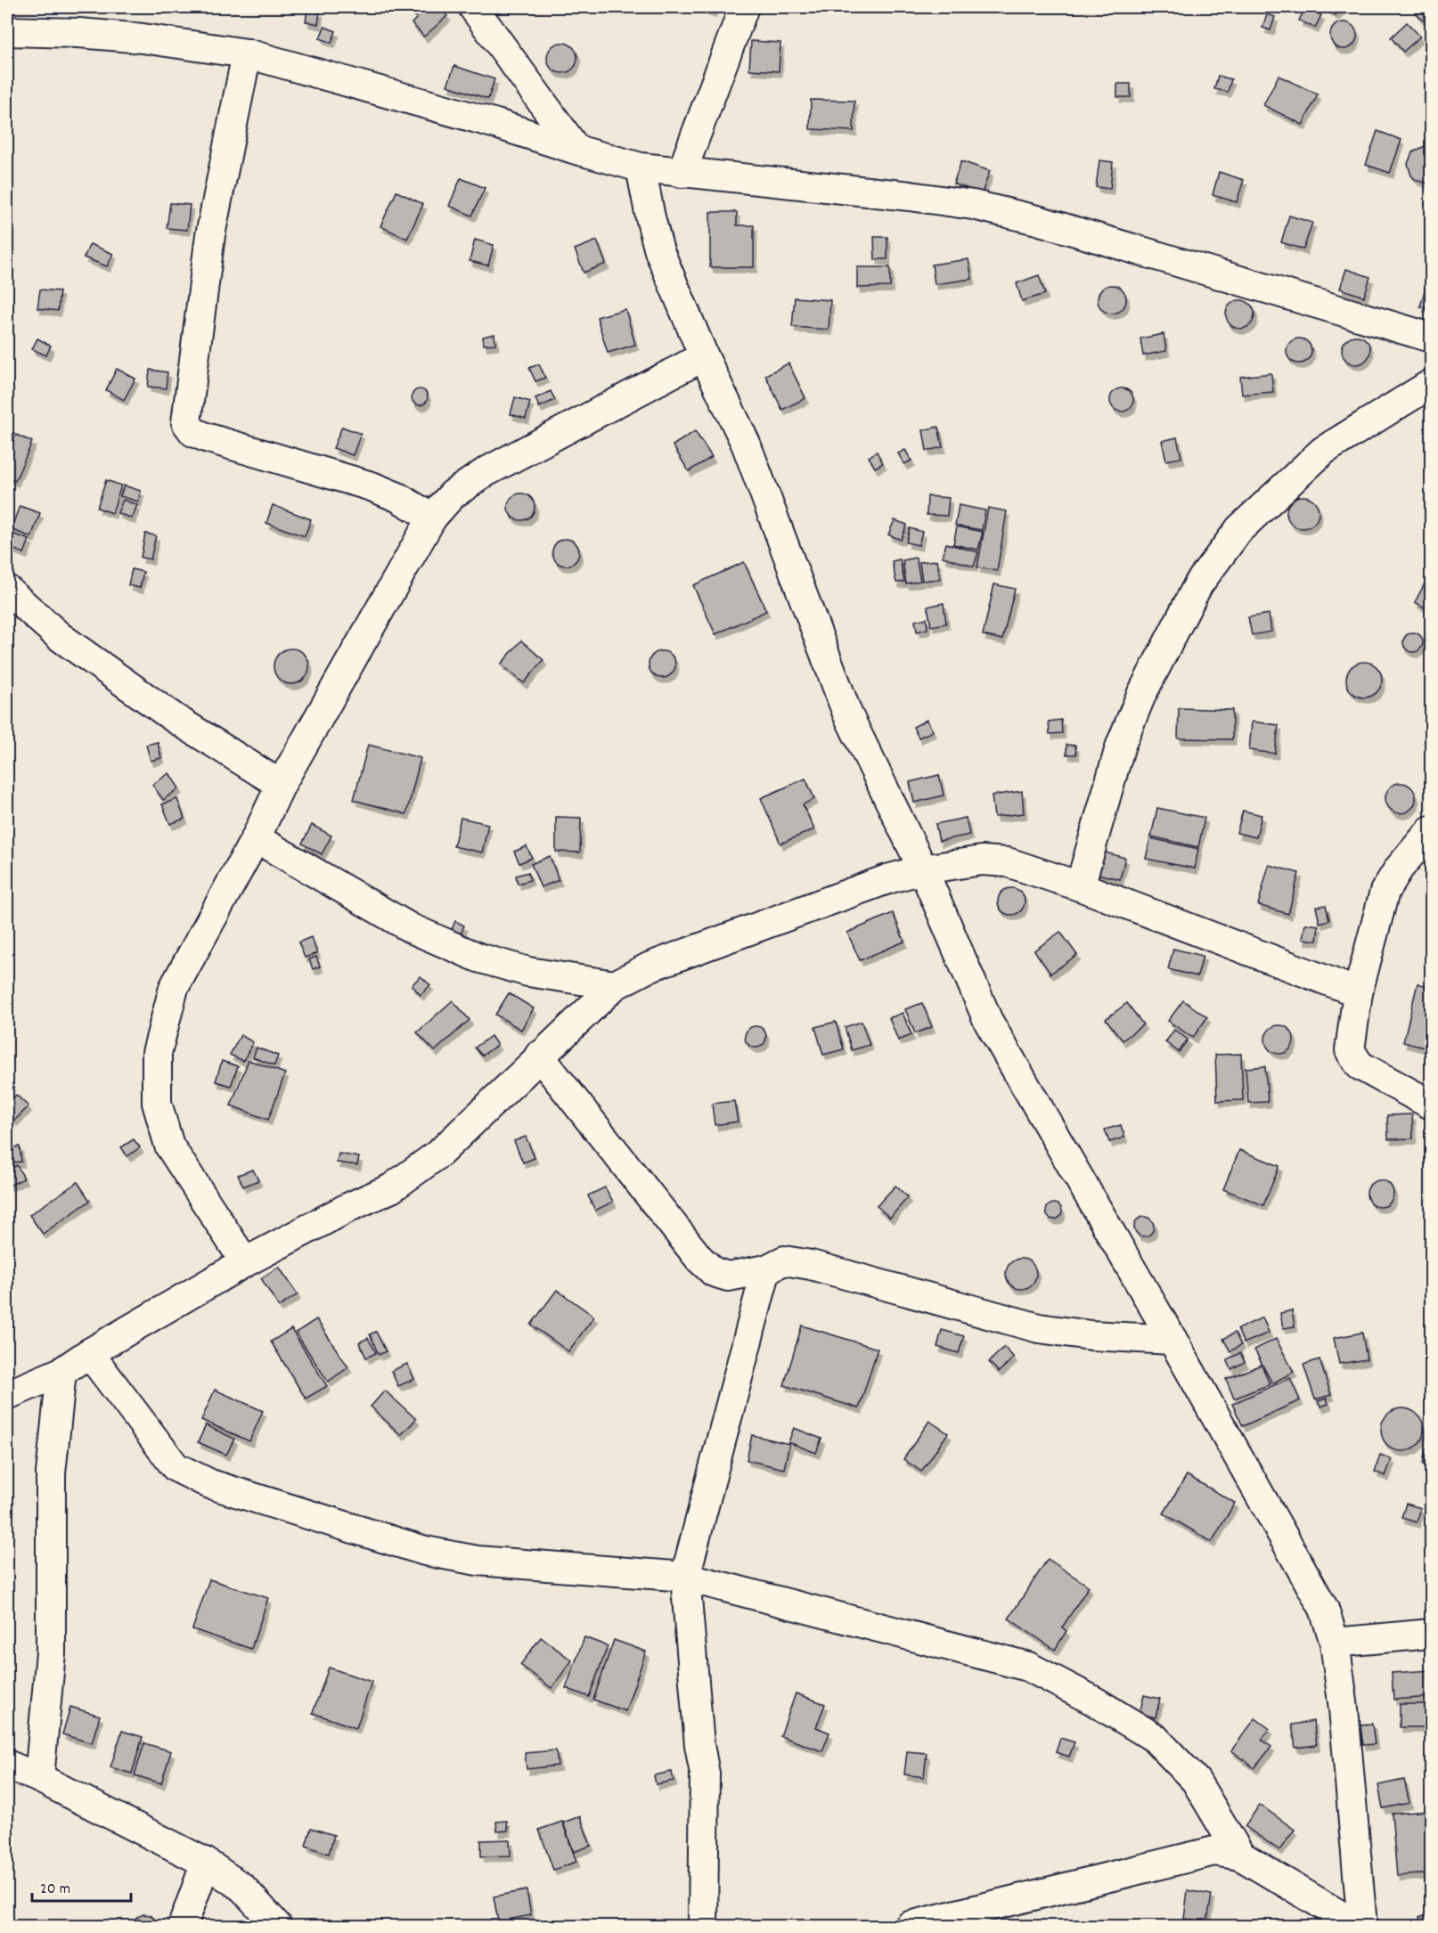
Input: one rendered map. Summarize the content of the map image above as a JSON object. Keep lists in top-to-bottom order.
{
  "scale_bar": "20 m"
}
